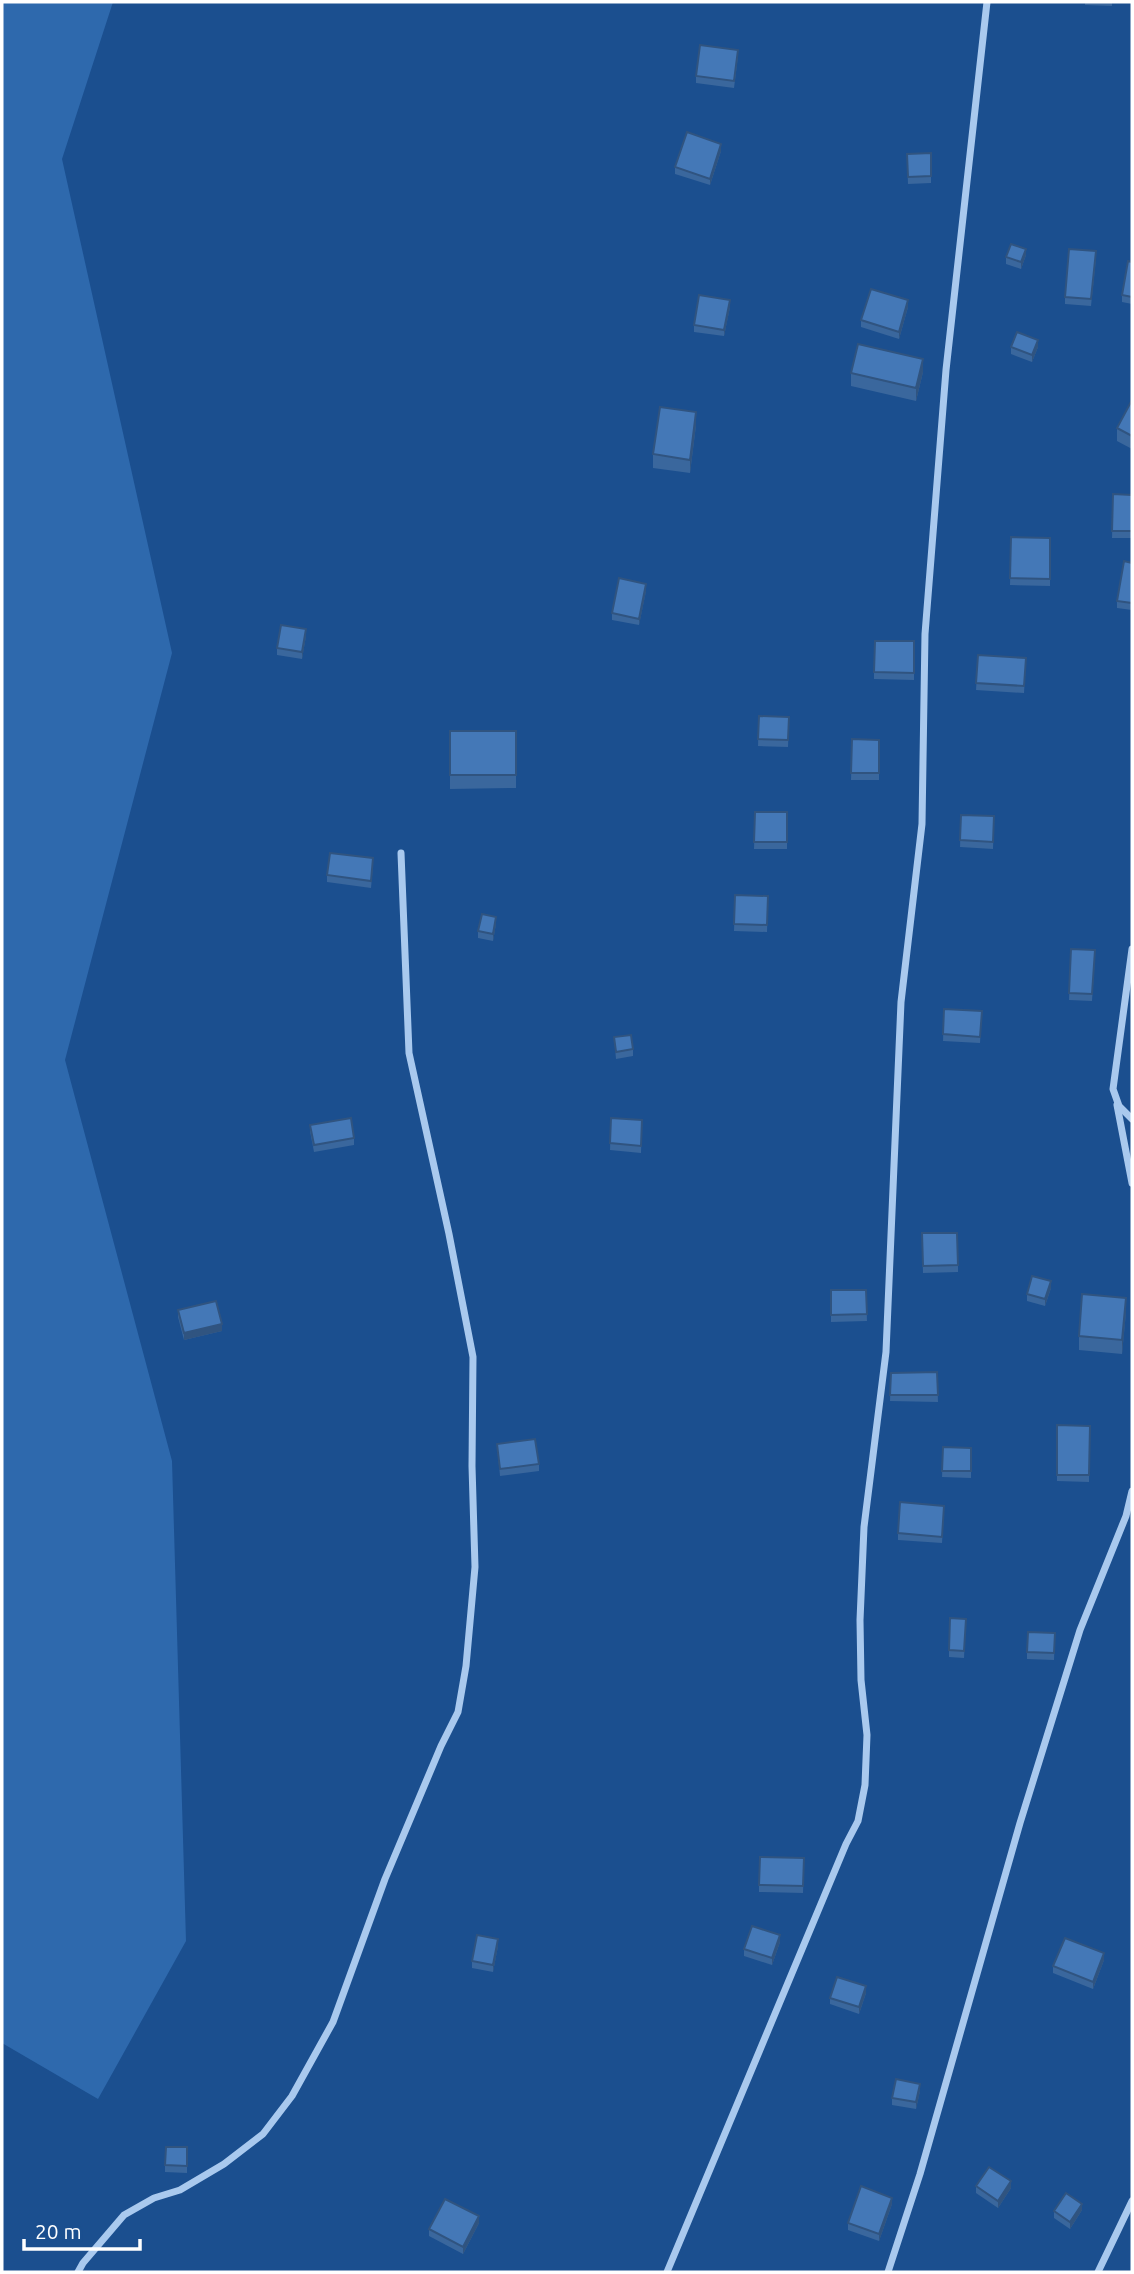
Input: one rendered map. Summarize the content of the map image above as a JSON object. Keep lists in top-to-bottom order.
{
  "scale_bar": "20 m"
}
